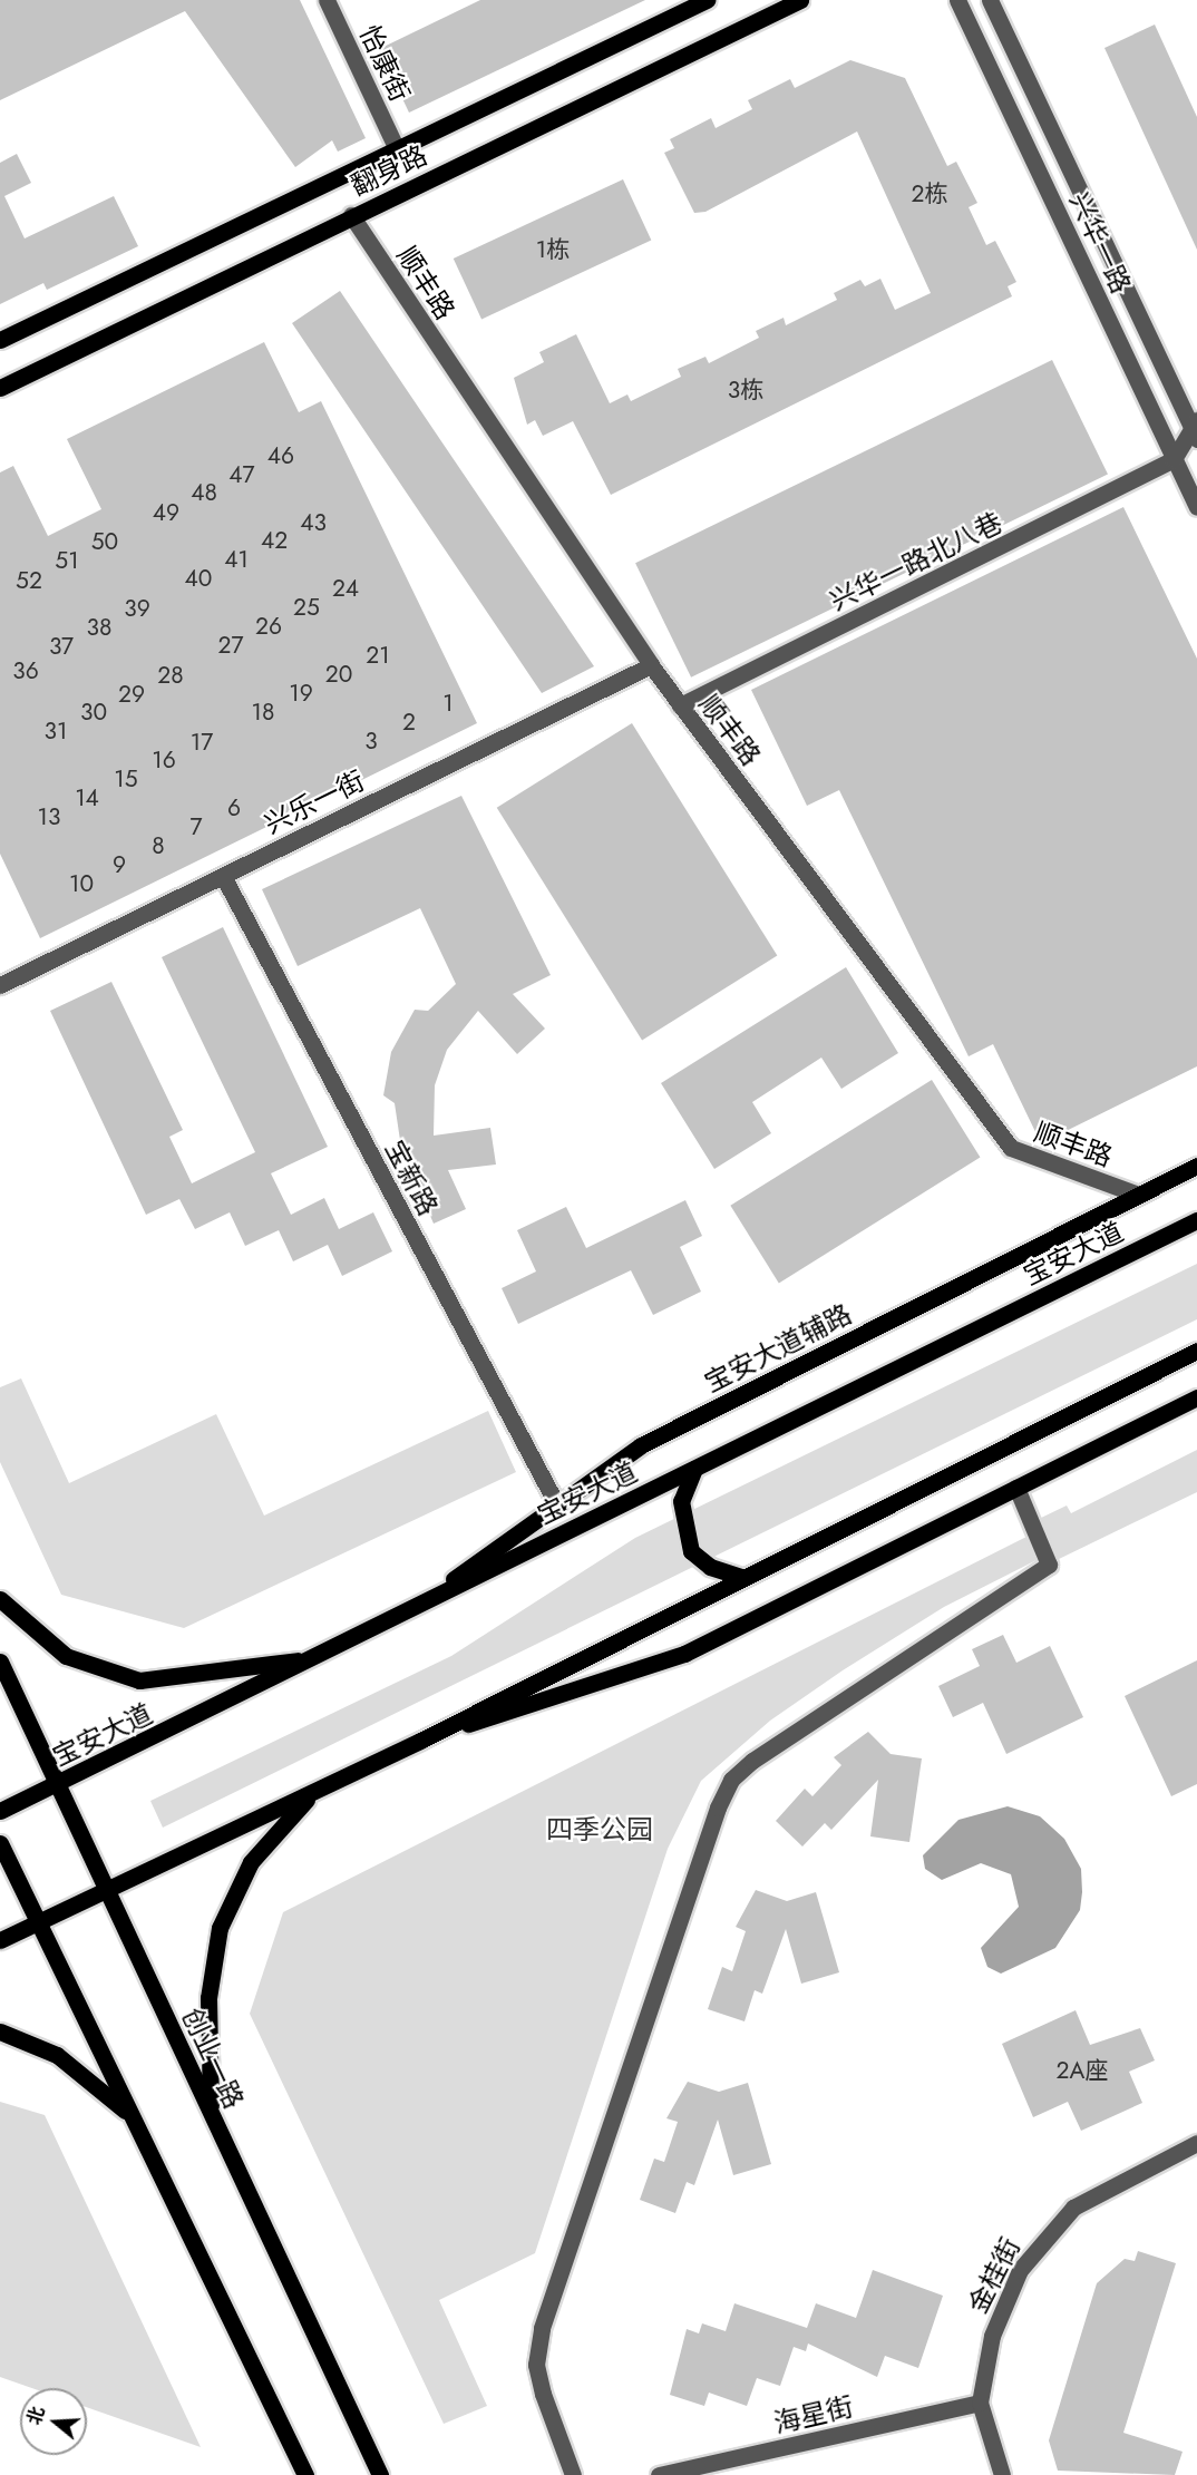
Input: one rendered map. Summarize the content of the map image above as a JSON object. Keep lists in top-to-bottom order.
{
  "streets": {
    "main road": [
      "翻身路",
      "宝安大道",
      "宝安大道辅路",
      "创业一路"
    ],
    "street": [
      "怡康街",
      "兴华一路",
      "顺丰路",
      "兴华一路北八巷",
      "兴乐一街",
      "宝新路",
      "金桂街",
      "海星街"
    ]
  },
  "crossings": [
    ["怡康街", "翻身路"],
    ["翻身路", "顺丰路"],
    ["兴华一路", "兴华一路北八巷"],
    ["顺丰路", "兴华一路北八巷"],
    ["顺丰路", "兴乐一街"],
    ["顺丰路", "宝安大道辅路"],
    ["兴乐一街", "宝新路"],
    ["宝新路", "宝安大道辅路"],
    ["宝安大道", "宝安大道辅路"],
    ["宝安大道", "创业一路"],
    ["金桂街", "海星街"]
  ],
  "parks": ["四季公园"],
  "house_numbers": [
    "2栋",
    "1栋",
    "3栋",
    "46",
    "47",
    "48",
    "49",
    "43",
    "42",
    "50",
    "41",
    "51",
    "40",
    "52",
    "24",
    "25",
    "39",
    "26",
    "38",
    "27",
    "37",
    "21",
    "36",
    "20",
    "28",
    "19",
    "29",
    "1",
    "30",
    "18",
    "2",
    "31",
    "3",
    "17",
    "16",
    "15",
    "14",
    "6",
    "13",
    "7",
    "8",
    "9",
    "10",
    "2A座"
  ],
  "north": "left"
}
